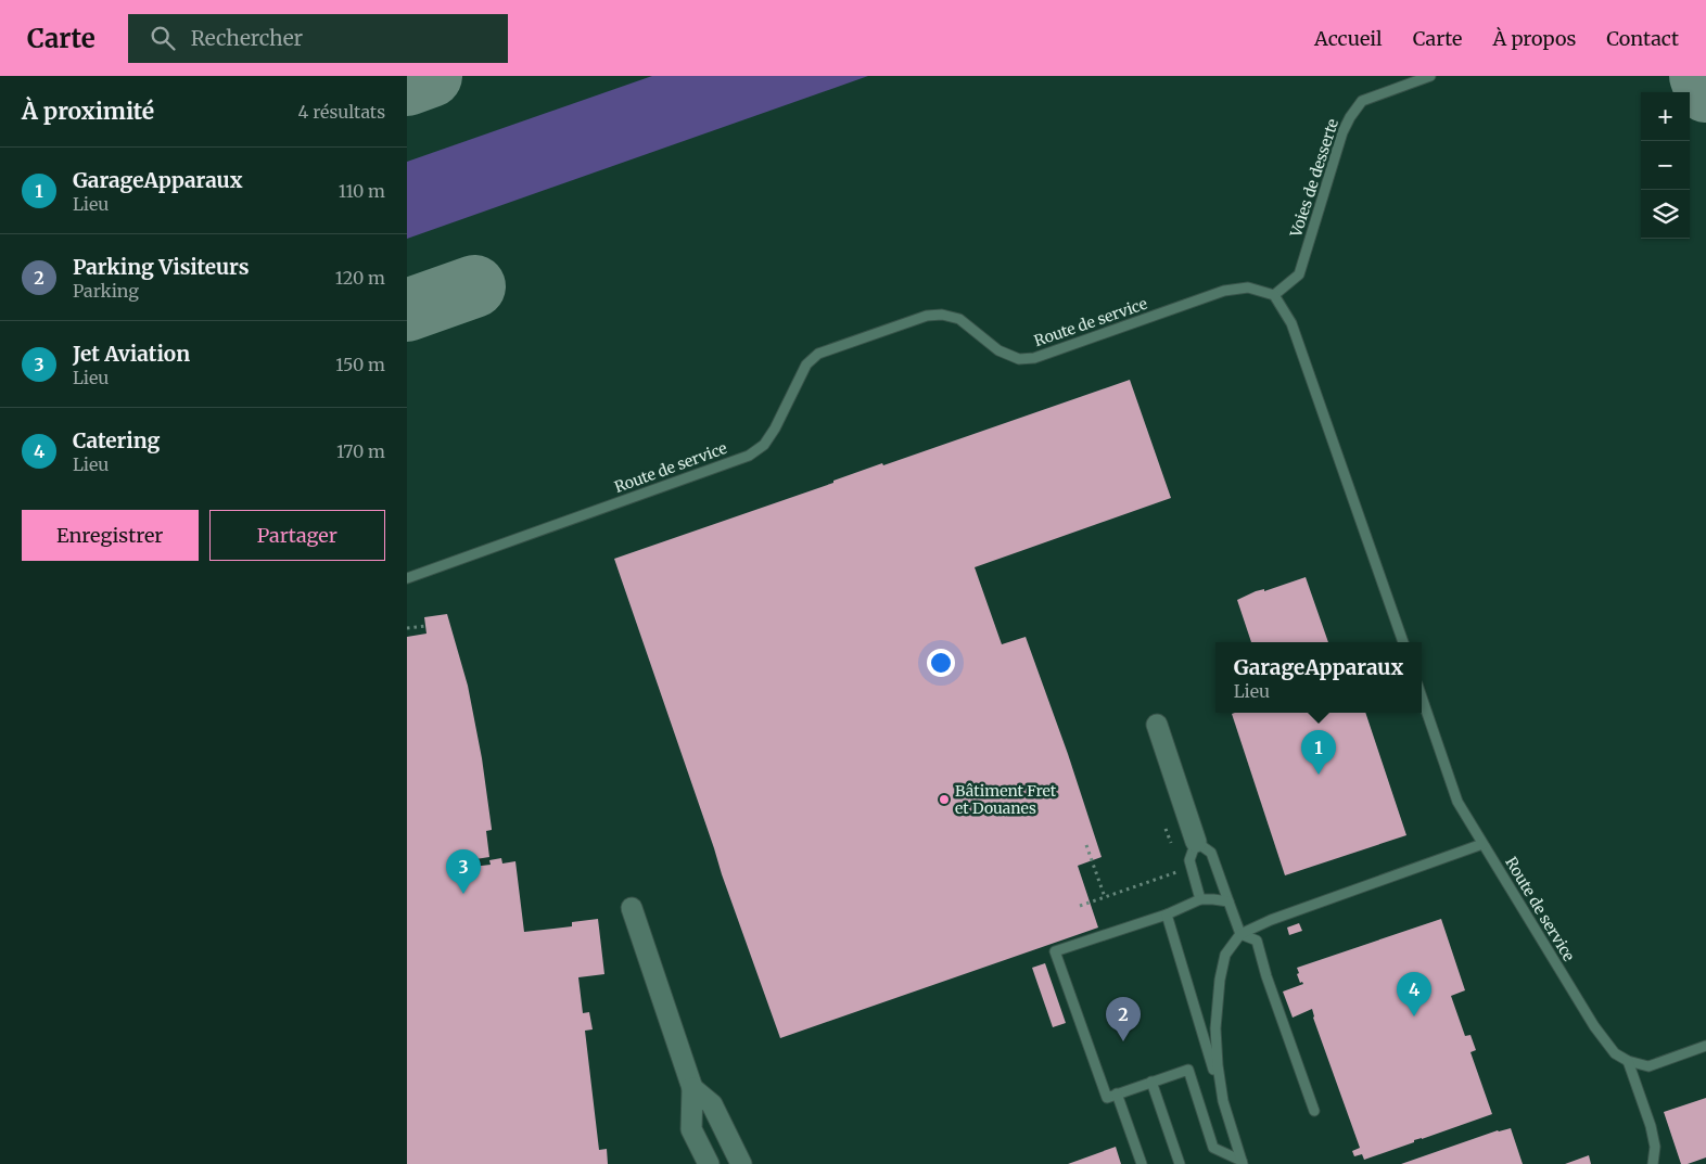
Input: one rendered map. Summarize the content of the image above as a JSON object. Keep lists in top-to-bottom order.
{
  "streets": {
    "lane": ["Voies de desserte", "Route de service"]
  },
  "crossings": [
    ["Voies de desserte", "Route de service"]
  ],
  "places": ["Bâtiment Fret et Douanes"],
  "page": {
    "header": "Carte",
    "search": "Rechercher",
    "nav": [
      "Accueil",
      "Carte",
      "À propos",
      "Contact"
    ],
    "heading": ["À proximité", "4 résultats"],
    "map_buttons": ["+", "−"],
    "list": [
      {
        "mark": "1",
        "name": "GarageApparaux",
        "note": "Lieu",
        "value": "110 m"
      },
      {
        "mark": "2",
        "name": "Parking Visiteurs",
        "note": "Parking",
        "value": "120 m"
      },
      {
        "mark": "3",
        "name": "Jet Aviation",
        "note": "Lieu",
        "value": "150 m"
      },
      {
        "mark": "4",
        "name": "Catering",
        "note": "Lieu",
        "value": "170 m"
      }
    ],
    "buttons": ["Enregistrer", "Partager"],
    "popup": ["GarageApparaux", "Lieu"],
    "pins": [
      "1",
      "3",
      "4",
      "2"
    ]
  }
}
